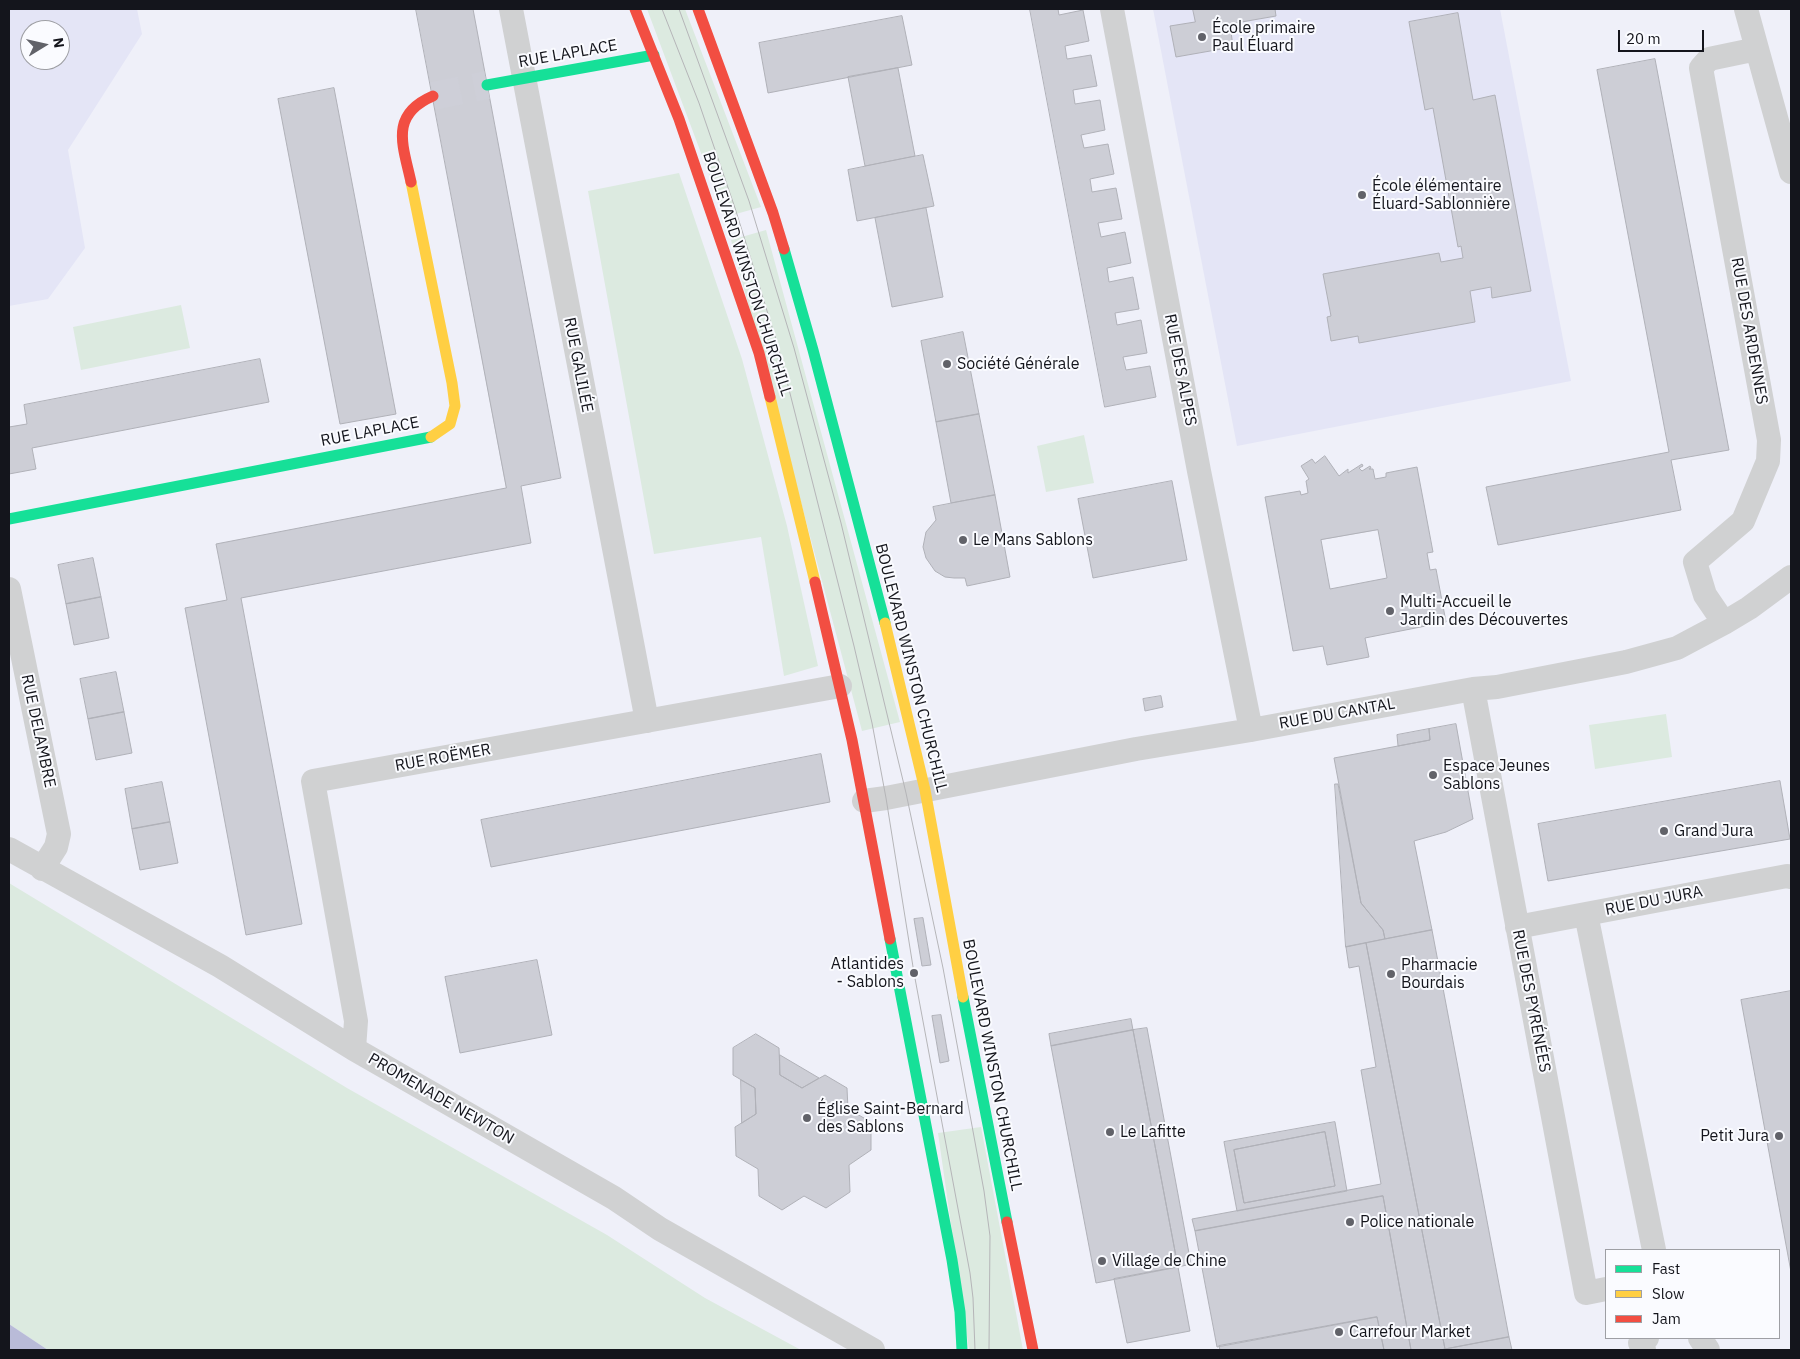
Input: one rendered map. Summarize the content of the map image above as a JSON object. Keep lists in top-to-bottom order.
{
  "streets": {
    "street": [
      "RUE LAPLACE",
      "BOULEVARD WINSTON CHURCHILL",
      "RUE DES ARDENNES",
      "RUE GALILÉE",
      "RUE DES ALPES",
      "RUE DU CANTAL",
      "RUE DELAMBRE",
      "RUE ROËMER",
      "RUE DU JURA",
      "RUE DES PYRÉNÉES",
      "PROMENADE NEWTON"
    ]
  },
  "crossings": [
    ["RUE LAPLACE", "BOULEVARD WINSTON CHURCHILL"],
    ["RUE LAPLACE", "RUE GALILÉE"],
    ["BOULEVARD WINSTON CHURCHILL", "RUE DU CANTAL"],
    ["BOULEVARD WINSTON CHURCHILL", "RUE ROËMER"],
    ["RUE DES ARDENNES", "RUE DU CANTAL"],
    ["RUE GALILÉE", "RUE ROËMER"],
    ["RUE DES ALPES", "RUE DU CANTAL"],
    ["RUE DU CANTAL", "RUE DES PYRÉNÉES"],
    ["RUE DELAMBRE", "PROMENADE NEWTON"],
    ["RUE ROËMER", "PROMENADE NEWTON"],
    ["RUE DU JURA", "RUE DES PYRÉNÉES"]
  ],
  "places": [
    "École primaire Paul Éluard",
    "École élémentaire Éluard-Sablonnière",
    "Société Générale",
    "Le Mans Sablons",
    "Multi-Accueil le Jardin des Découvertes",
    "Espace Jeunes Sablons",
    "Grand Jura",
    "Atlantides - Sablons",
    "Pharmacie Bourdais",
    "Église Saint-Bernard des Sablons",
    "Le Lafitte",
    "Petit Jura",
    "Police nationale",
    "Village de Chine",
    "Carrefour Market"
  ],
  "legend": ["Fast", "Slow", "Jam"],
  "scale_bar": "20 m",
  "north": "right"
}
